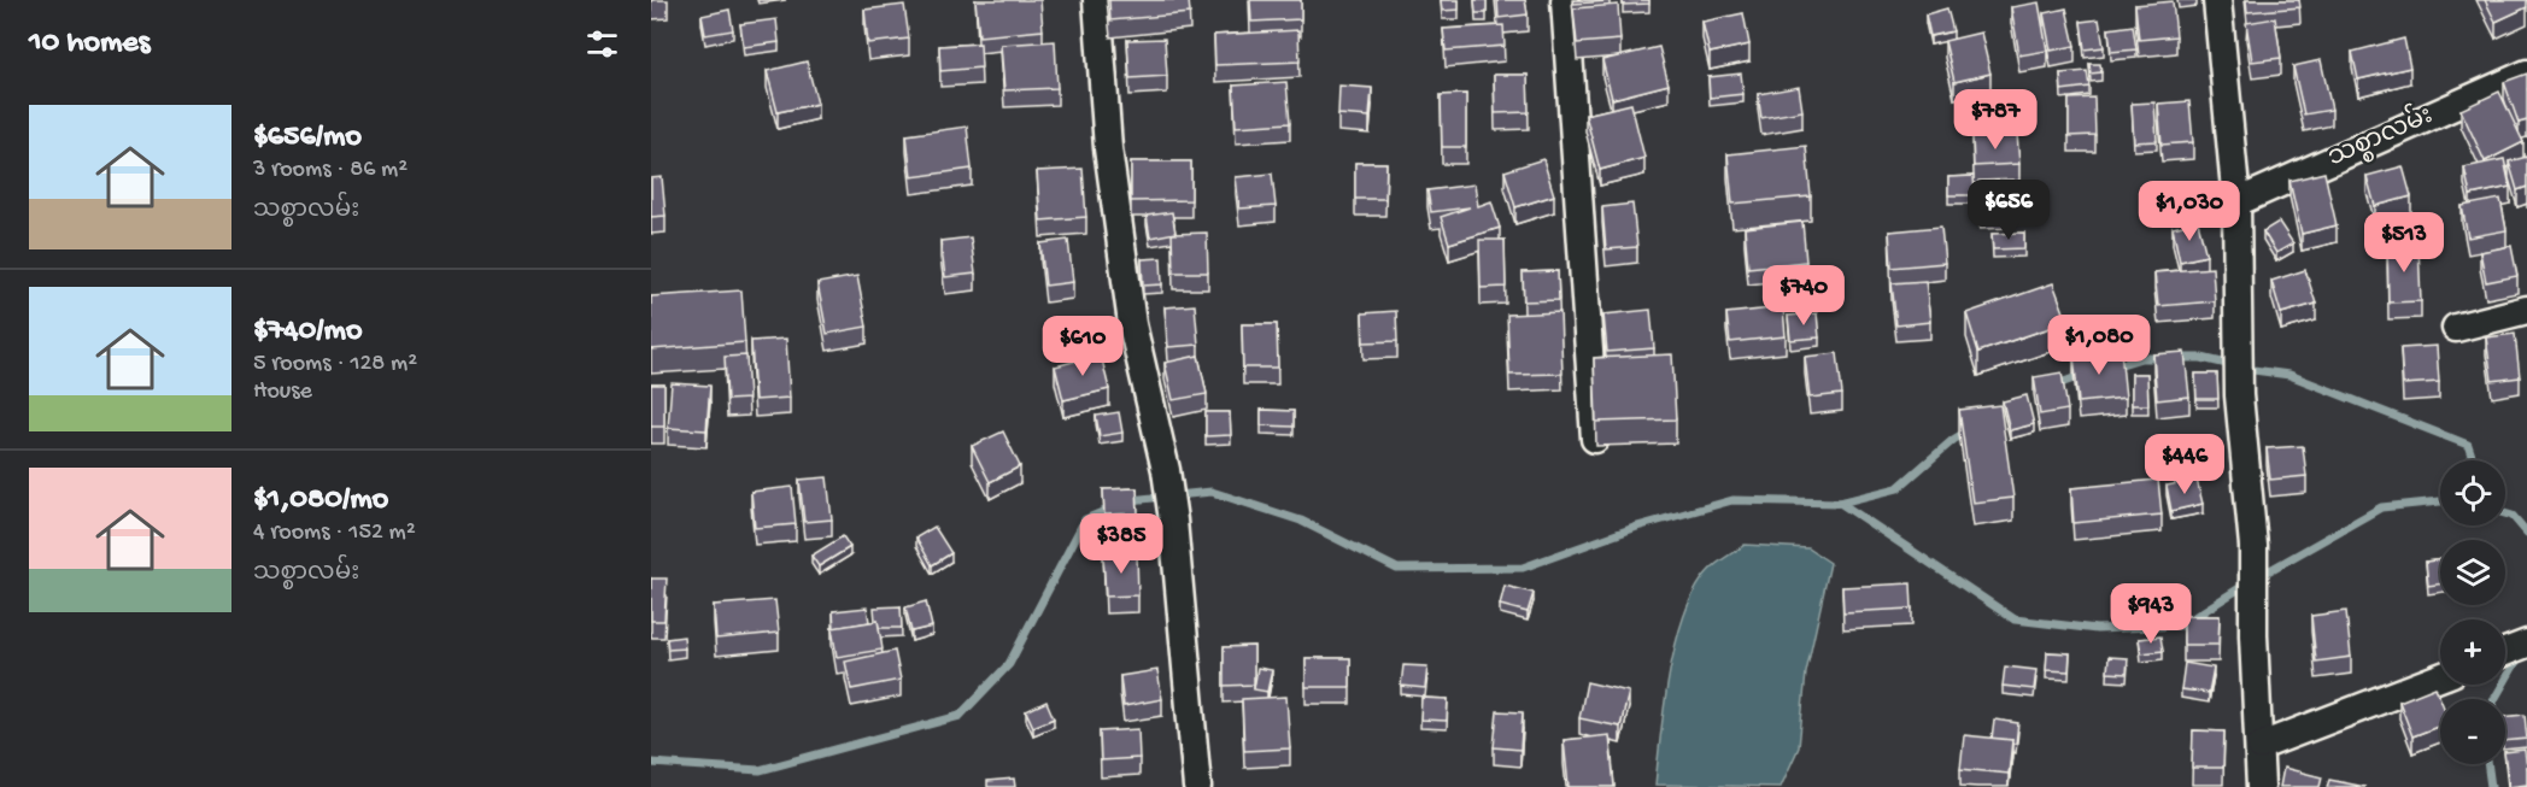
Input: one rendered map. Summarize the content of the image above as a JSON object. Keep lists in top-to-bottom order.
{
  "streets": {
    "street": ["သစ္စာလမ်း"]
  },
  "page": {
    "heading": "10 homes",
    "list": [
      {
        "name": "$656/mo",
        "note": "3 rooms · 86 m² · သစ္စာလမ်း"
      },
      {
        "name": "$740/mo",
        "note": "5 rooms · 128 m² · House"
      },
      {
        "name": "$1,080/mo",
        "note": "4 rooms · 152 m² · သစ္စာလမ်း"
      }
    ],
    "price": [
      "$787",
      "$656",
      "$1,030",
      "$513",
      "$740",
      "$1,080",
      "$610",
      "$446",
      "$385",
      "$943"
    ],
    "map_buttons": ["+", "−"]
  }
}
